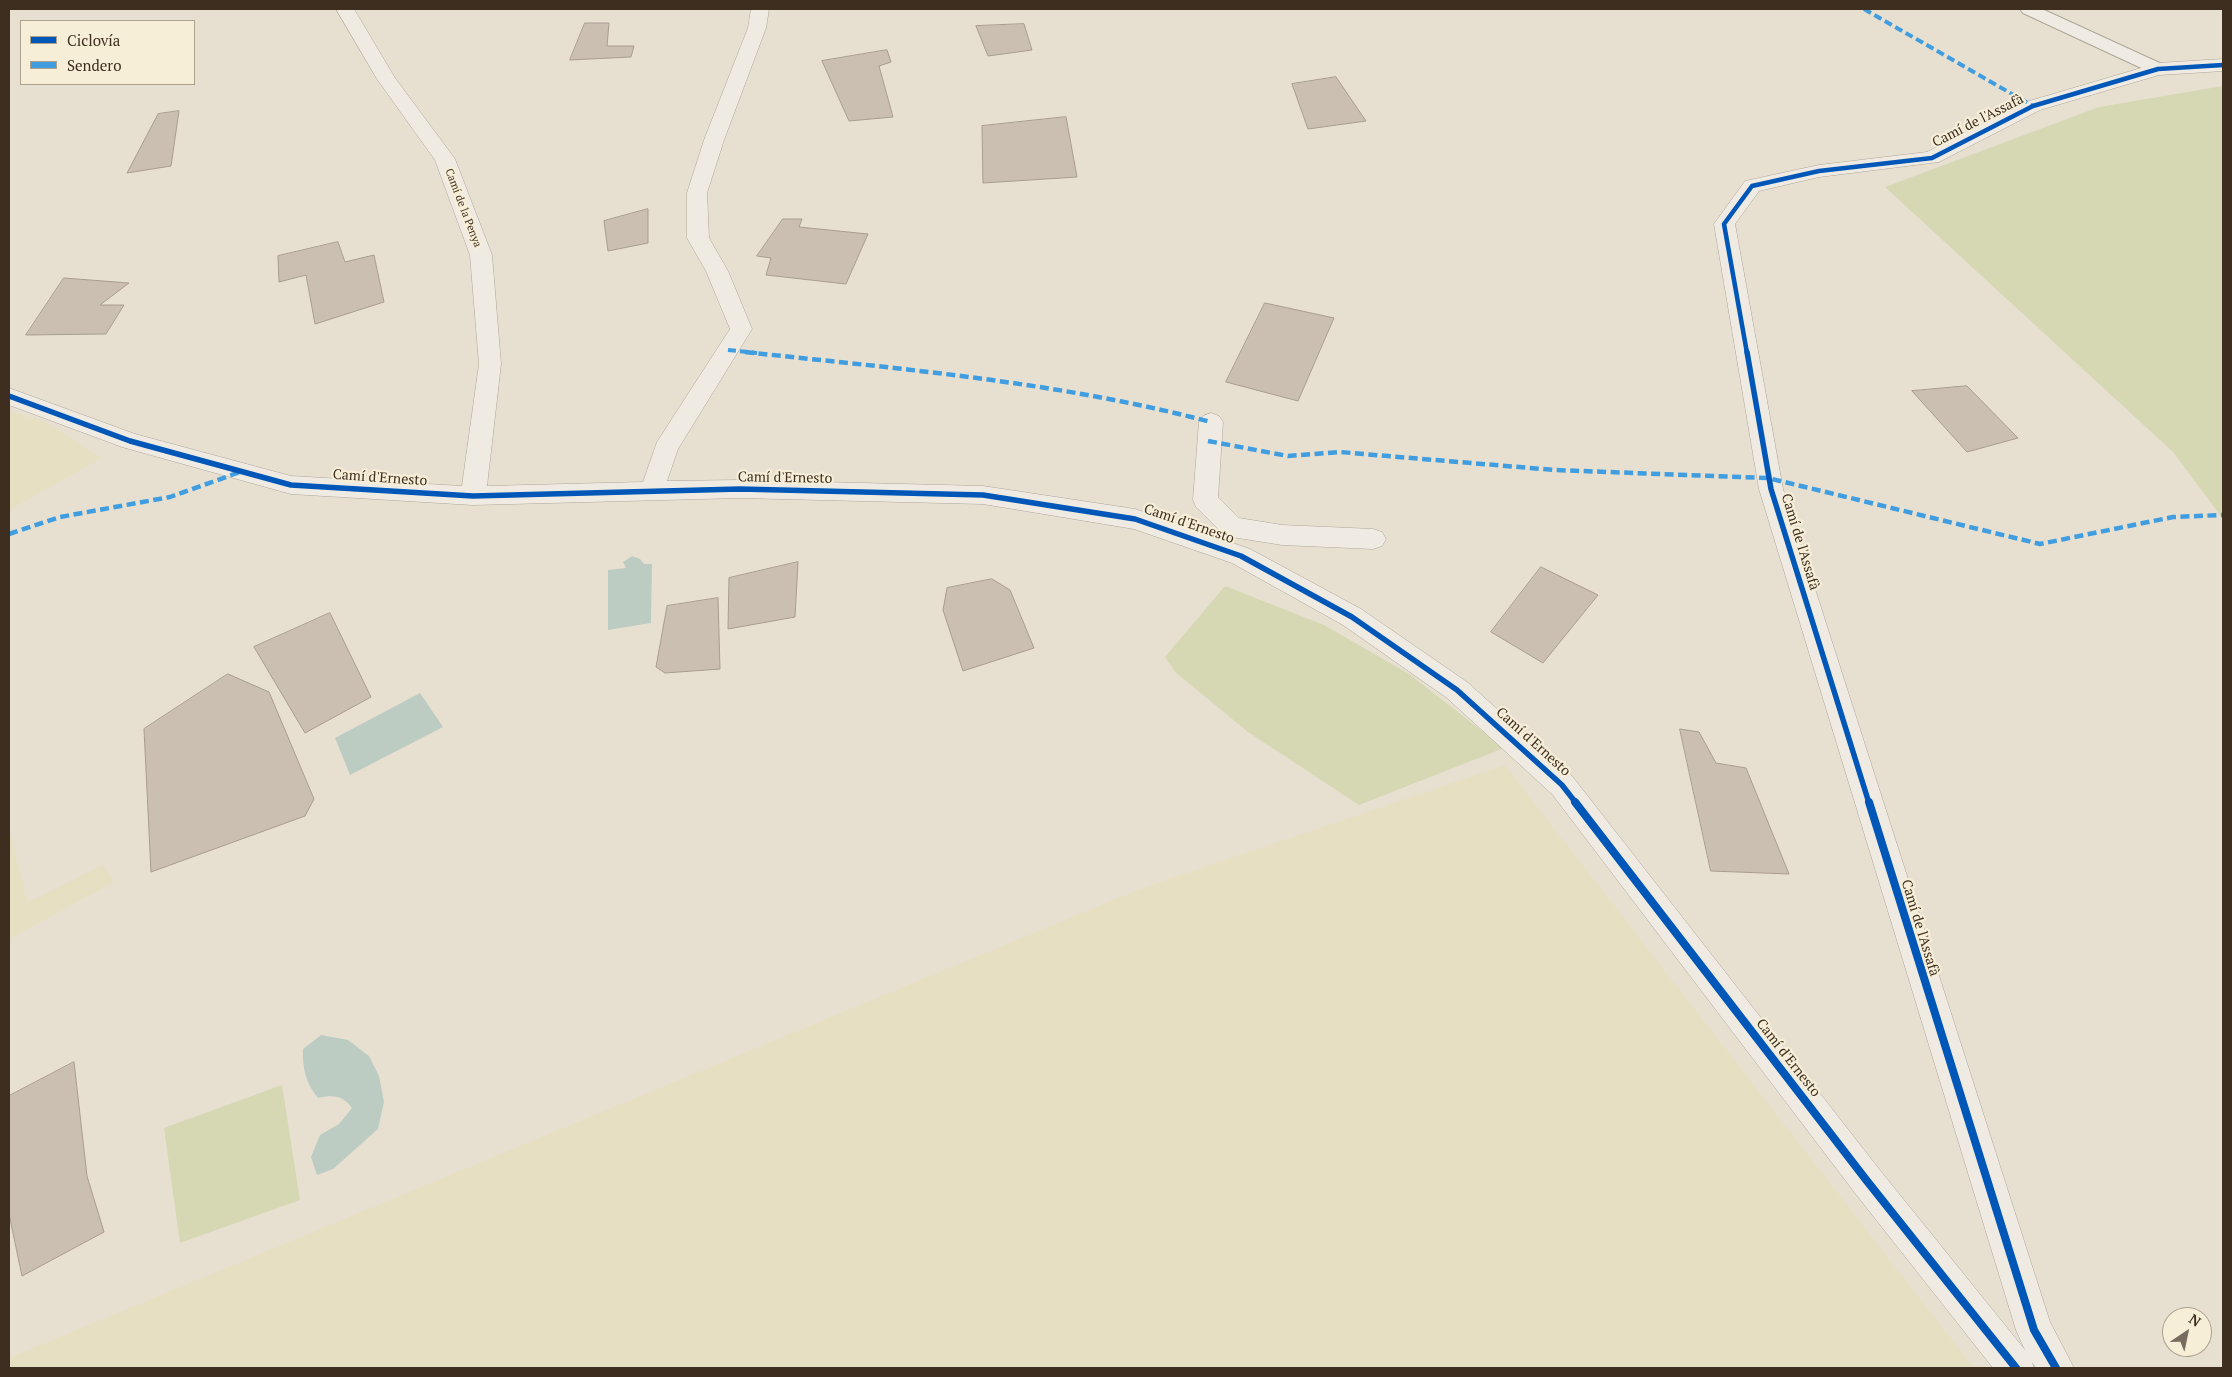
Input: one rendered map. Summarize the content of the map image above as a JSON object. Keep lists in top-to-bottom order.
{
  "streets": {
    "street": ["Camí de l'Assafà", "Camí de la Penya", "Camí d'Ernesto"]
  },
  "crossings": [
    ["Camí de la Penya", "Camí d'Ernesto"]
  ],
  "legend": ["Ciclovía", "Sendero"],
  "north": "top right"
}
